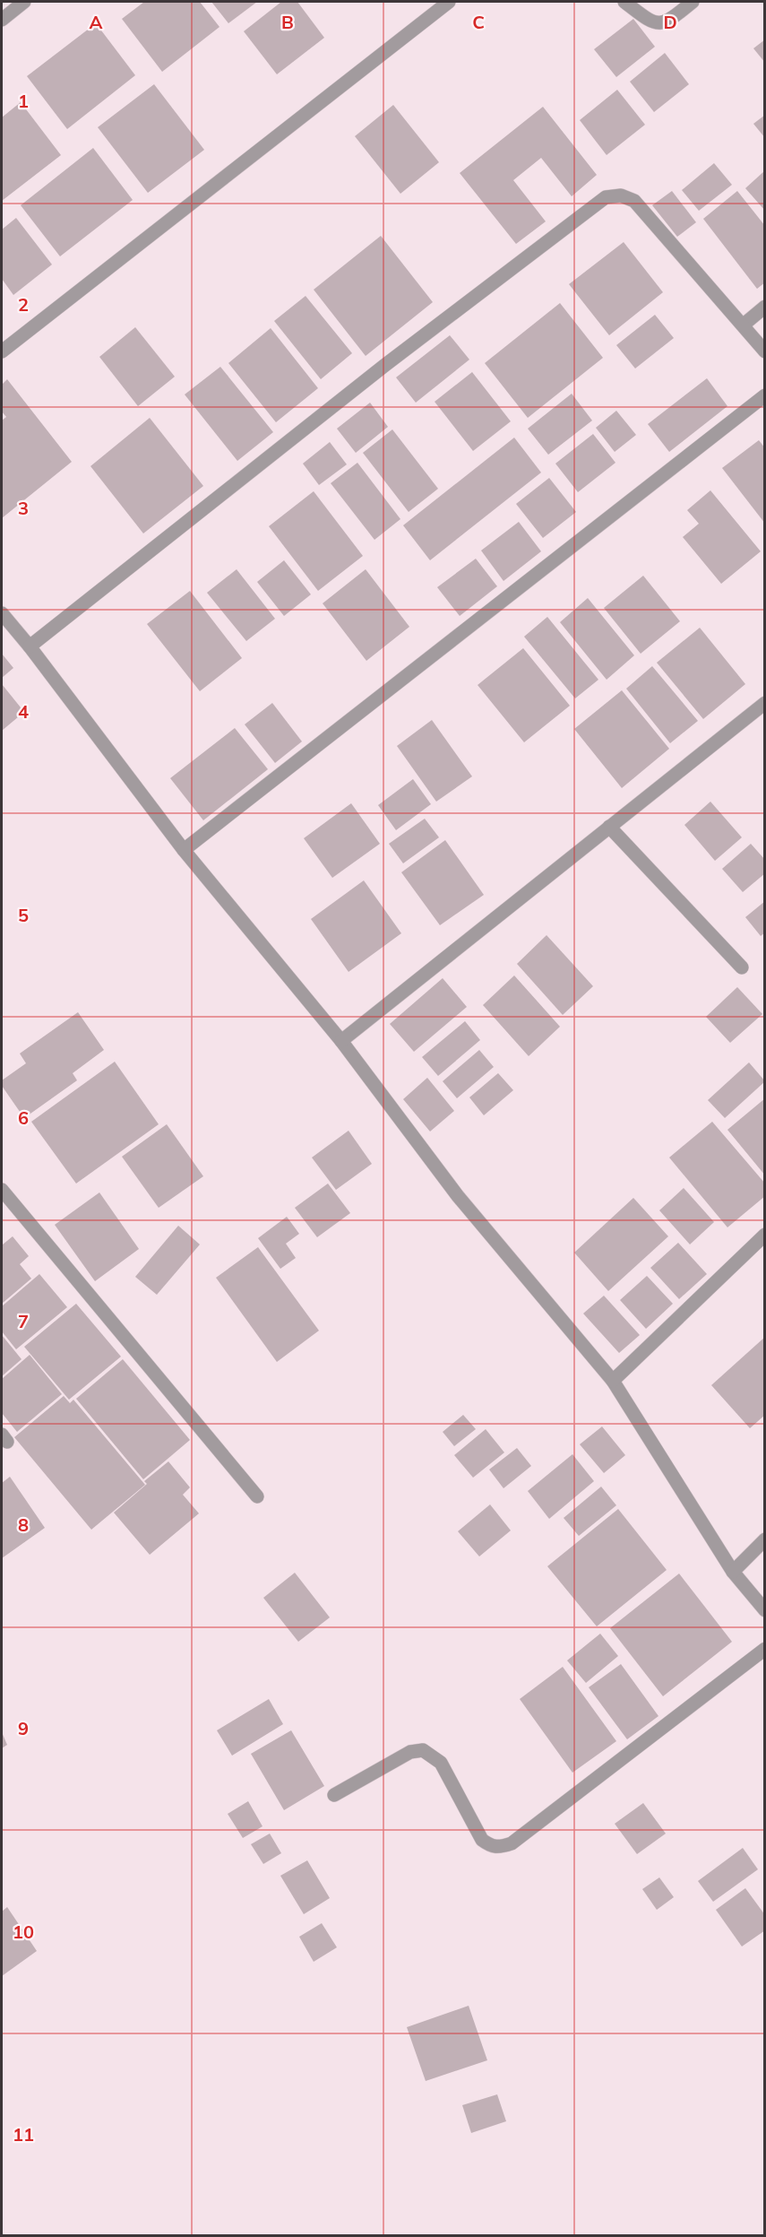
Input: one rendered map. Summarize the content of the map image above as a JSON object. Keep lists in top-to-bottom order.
{
  "grid": {
    "columns": [
      "A",
      "B",
      "C",
      "D"
    ],
    "rows": [
      "1",
      "2",
      "3",
      "4",
      "5",
      "6",
      "7",
      "8",
      "9",
      "10",
      "11"
    ]
  }
}
